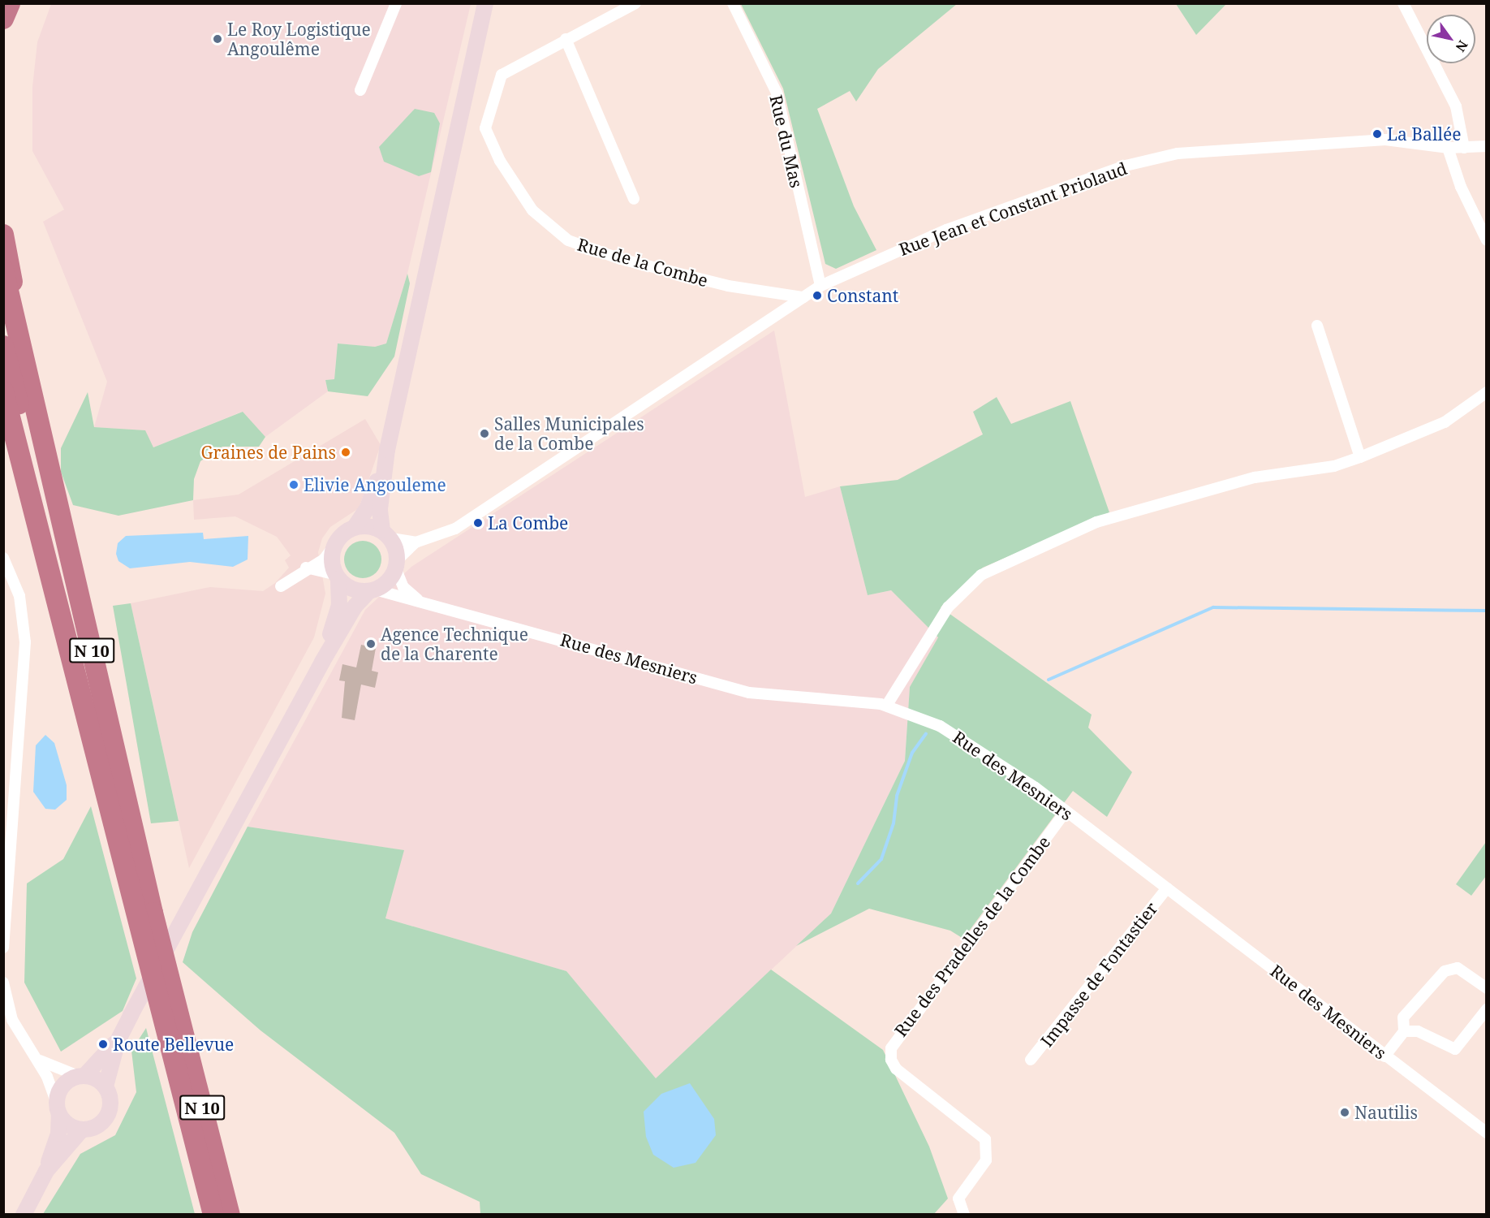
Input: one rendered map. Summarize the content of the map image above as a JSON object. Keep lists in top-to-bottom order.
{
  "streets": {
    "highway": ["N 10"],
    "street": [
      "Rue du Mas",
      "Rue Jean et Constant Priolaud",
      "Rue de la Combe",
      "Rue des Mesniers",
      "Rue des Pradelles de la Combe",
      "Impasse de Fontastier"
    ]
  },
  "crossings": [
    ["Rue du Mas", "Rue Jean et Constant Priolaud"],
    ["Rue Jean et Constant Priolaud", "Rue de la Combe"],
    ["Rue Jean et Constant Priolaud", "Rue des Mesniers"],
    ["Rue des Mesniers", "Rue des Pradelles de la Combe"],
    ["Rue des Mesniers", "Impasse de Fontastier"]
  ],
  "places": [
    "Le Roy Logistique Angoulême",
    "La Ballée",
    "Constant",
    "Salles Municipales de la Combe",
    "Graines de Pains",
    "Elivie Angouleme",
    "La Combe",
    "Agence Technique de la Charente",
    "Route Bellevue",
    "Nautilis"
  ],
  "north": "bottom right"
}
